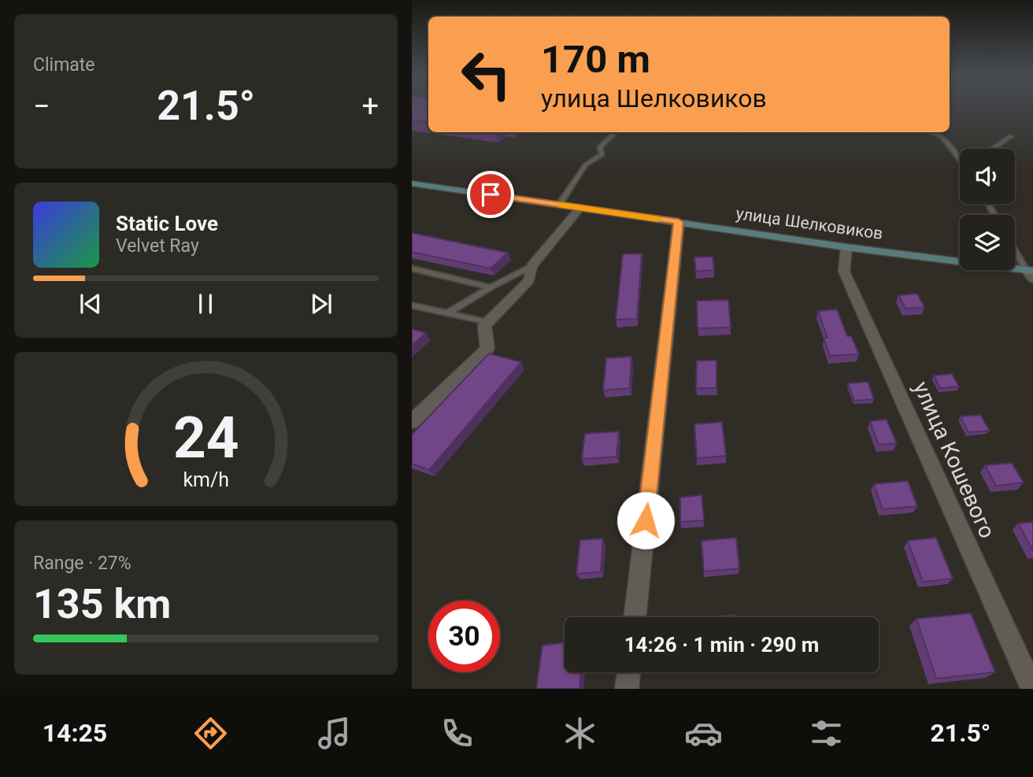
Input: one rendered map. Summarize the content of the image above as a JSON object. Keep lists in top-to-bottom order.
{
  "streets": {
    "street": ["улица Шелковиков", "улица Кошевого"]
  },
  "crossings": [
    ["улица Шелковиков", "улица Кошевого"]
  ],
  "page": {
    "tile": [
      "Climate",
      ["Range · 27%", "135 km"]
    ],
    "turn": ["170 m", "улица Шелковиков"],
    "heat": ["−", "21.5°", "+"],
    "song": ["Static Love", "Velvet Ray"],
    "limit": "30",
    "trip": "14:26 · 1 min · 290 m",
    "tabs": ["14:25", "21.5°"],
    "gauge": ["24", "km/h"]
  }
}
